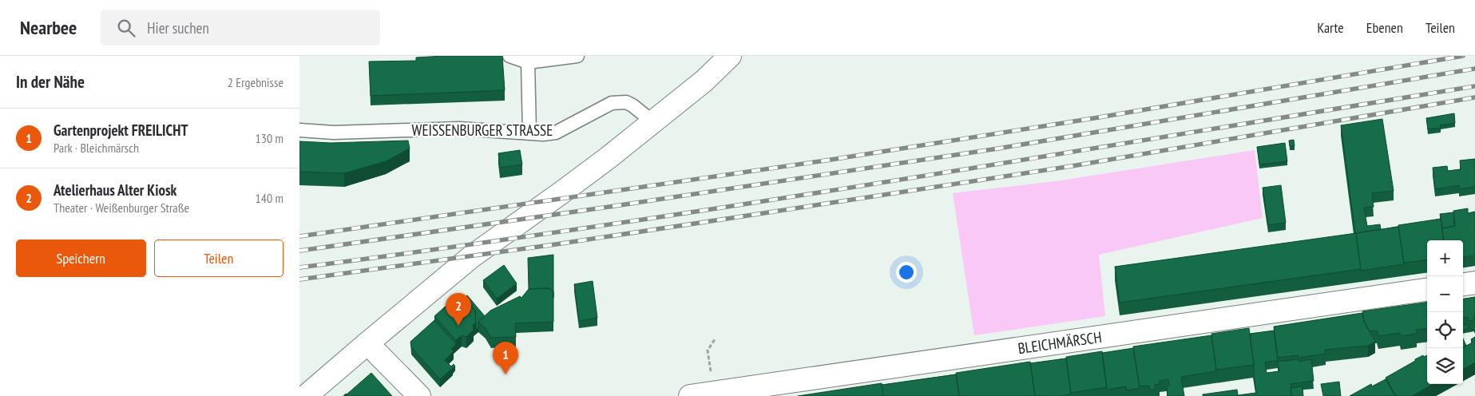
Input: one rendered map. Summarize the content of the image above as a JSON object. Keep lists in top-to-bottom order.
{
  "streets": {
    "street": ["BLEICHMÄRSCH"],
    "lane": ["WEISSENBURGER STRASSE"]
  },
  "page": {
    "header": "Nearbee",
    "search": "Hier suchen",
    "nav": ["Karte", "Ebenen", "Teilen"],
    "heading": ["In der Nähe", "2 Ergebnisse"],
    "list": [
      {
        "mark": "1",
        "name": "Gartenprojekt FREILICHT",
        "note": "Park · Bleichmärsch",
        "value": "130 m"
      },
      {
        "mark": "2",
        "name": "Atelierhaus Alter Kiosk",
        "note": "Theater · Weißenburger Straße",
        "value": "140 m"
      }
    ],
    "buttons": ["Speichern", "Teilen"],
    "map_buttons": ["+", "−"],
    "pins": ["2", "1"]
  }
}
